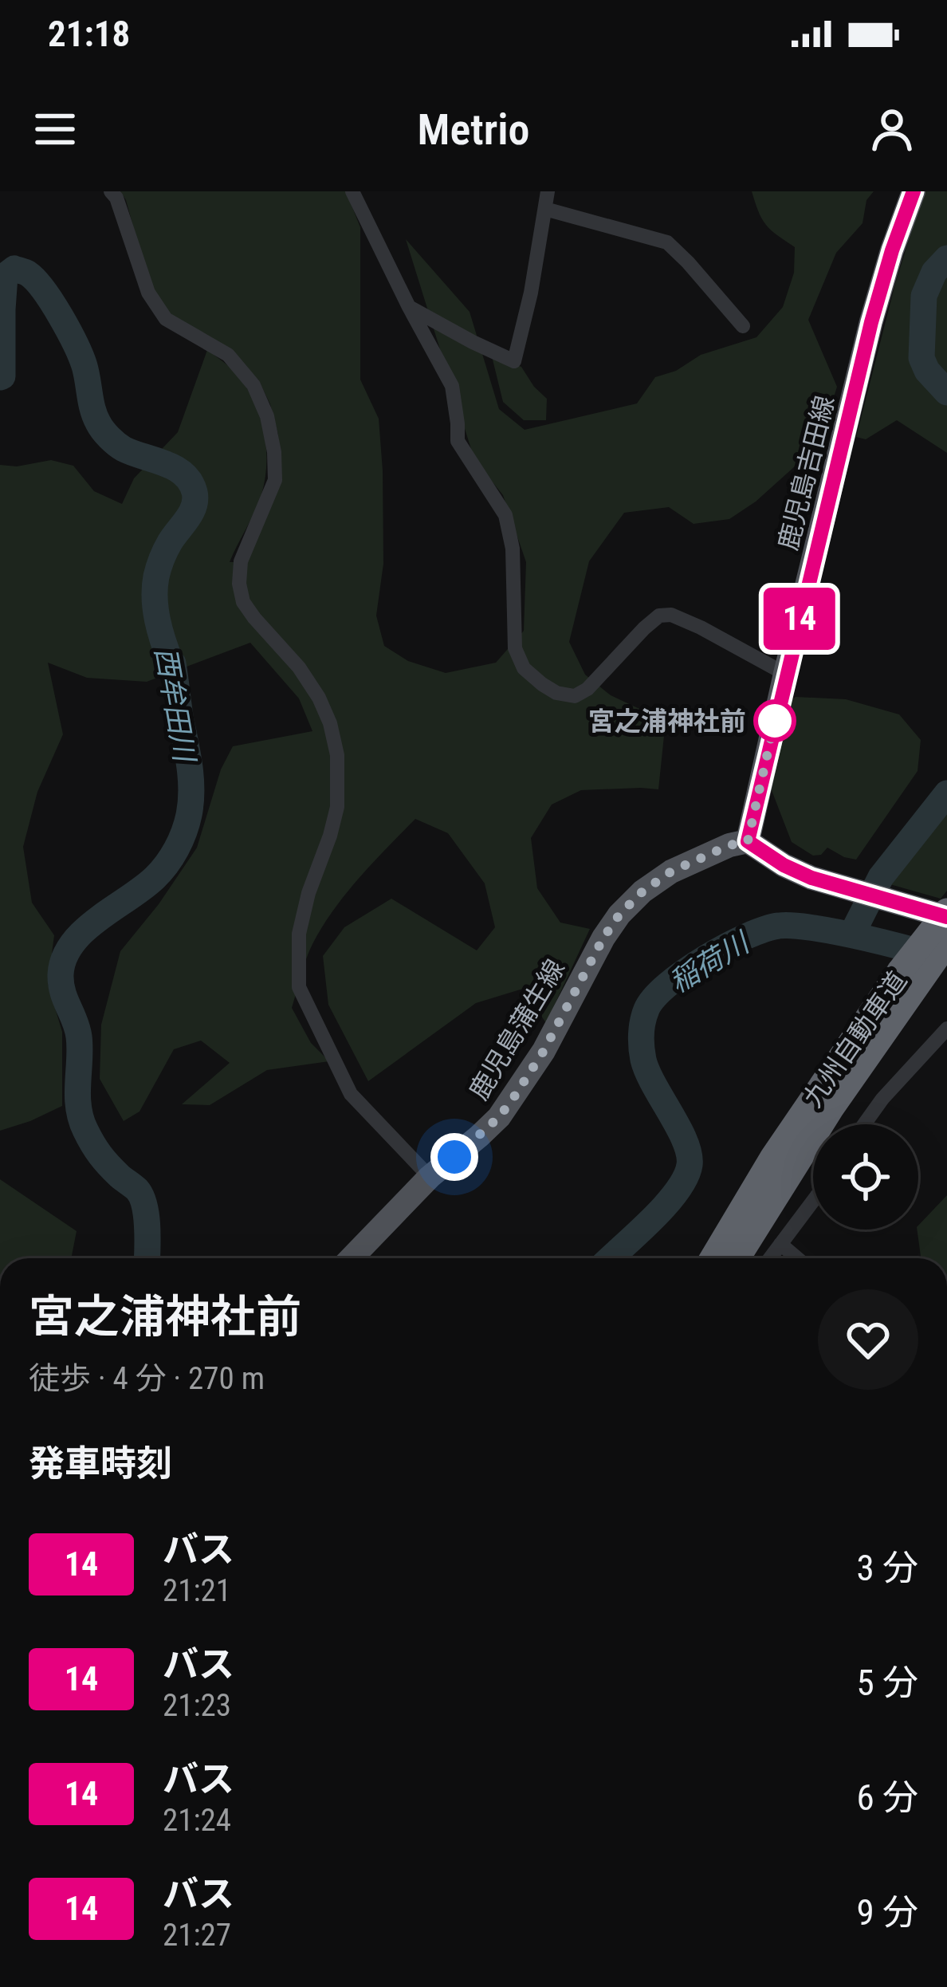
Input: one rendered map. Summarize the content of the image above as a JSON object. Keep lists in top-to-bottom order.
{
  "streets": {
    "highway": ["九州自動車道"],
    "main road": ["鹿児島吉田線", "鹿児島蒲生線"]
  },
  "crossings": [
    ["鹿児島吉田線", "鹿児島蒲生線"]
  ],
  "water": ["西牟田川", "稲荷川"],
  "places": ["宮之浦神社前"],
  "lines": ["bus line 14"],
  "page": {
    "status": "21:18",
    "header": "Metrio",
    "on_map": "14",
    "heading": [
      ["宮之浦神社前", "徒歩 · 4 分 · 270 m"],
      "発車時刻"
    ],
    "list": [
      {
        "mark": "14",
        "name": "バス",
        "note": "21:21",
        "value": "3 分"
      },
      {
        "mark": "14",
        "name": "バス",
        "note": "21:23",
        "value": "5 分"
      },
      {
        "mark": "14",
        "name": "バス",
        "note": "21:24",
        "value": "6 分"
      },
      {
        "mark": "14",
        "name": "バス",
        "note": "21:27",
        "value": "9 分"
      }
    ]
  }
}
